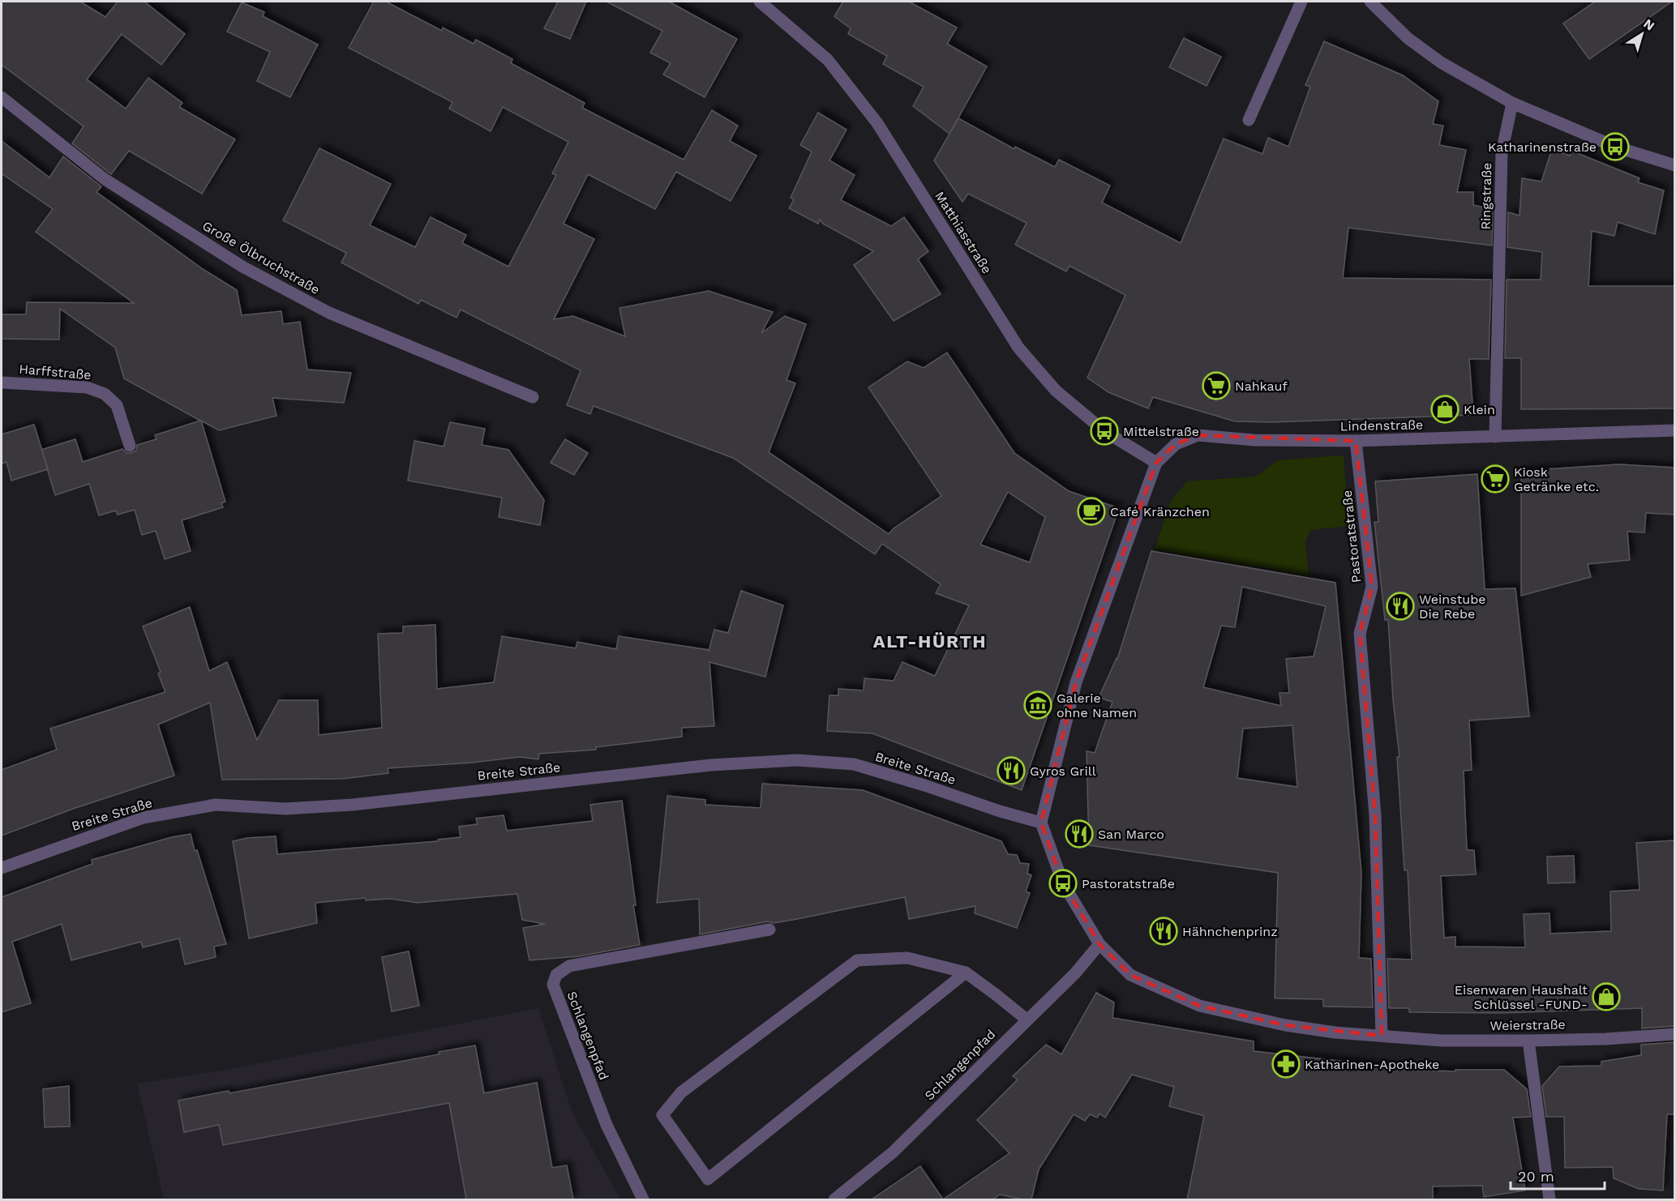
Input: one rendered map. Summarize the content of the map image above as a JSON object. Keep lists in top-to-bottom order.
{
  "streets": {
    "street": [
      "Ringstraße",
      "Matthiasstraße",
      "Große Ölbruchstraße",
      "Harffstraße",
      "Lindenstraße",
      "Pastoratstraße",
      "Breite Straße",
      "Weierstraße",
      "Schlangenpfad"
    ]
  },
  "crossings": [
    ["Ringstraße", "Lindenstraße"],
    ["Matthiasstraße", "Lindenstraße"],
    ["Lindenstraße", "Pastoratstraße"],
    ["Pastoratstraße", "Weierstraße"],
    ["Weierstraße", "Schlangenpfad"]
  ],
  "districts": ["ALT-HÜRTH"],
  "places": {
    "bus stop": ["Katharinenstraße", "Mittelstraße", "Pastoratstraße"],
    "supermarket": ["Nahkauf", "Kiosk Getränke etc."],
    "shop": ["Klein", "Eisenwaren Haushalt Schlüssel -FUND-"],
    "cafe": ["Café Kränzchen"],
    "restaurant": [
      "Weinstube Die Rebe",
      "Gyros Grill",
      "San Marco",
      "Hähnchenprinz"
    ],
    "museum": ["Galerie ohne Namen"],
    "pharmacy": ["Katharinen-Apotheke"]
  },
  "scale_bar": "20 m",
  "north": "top right"
}
